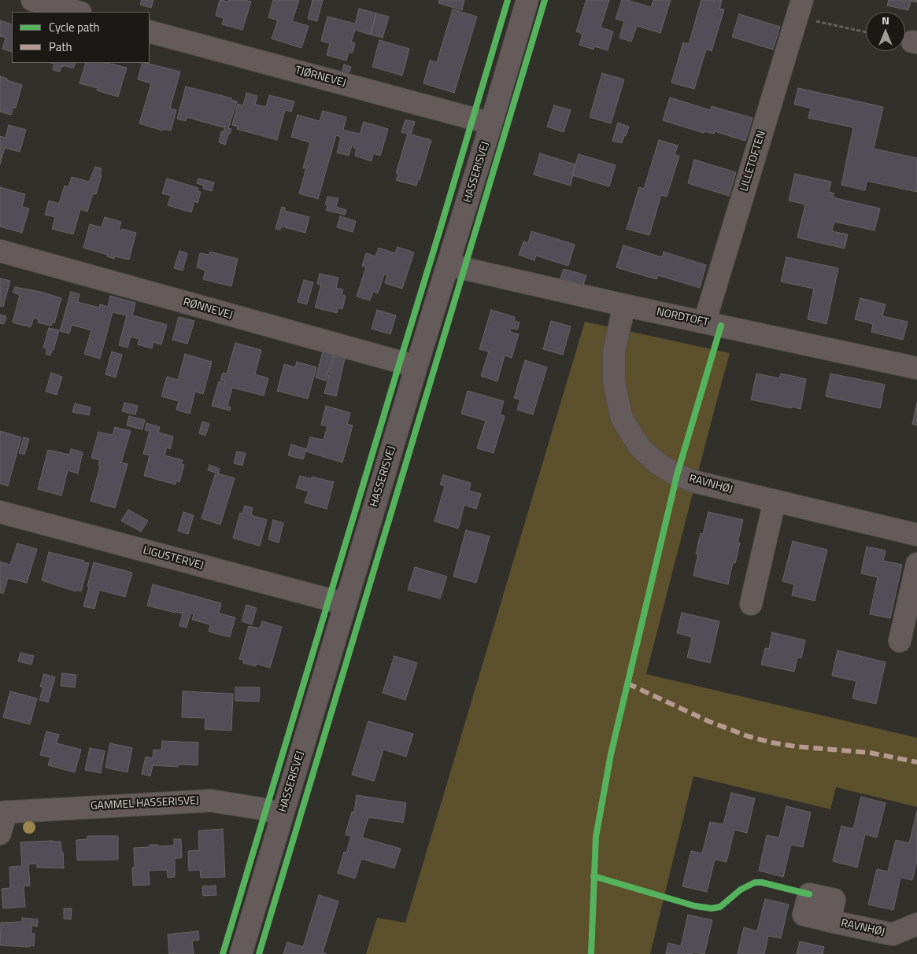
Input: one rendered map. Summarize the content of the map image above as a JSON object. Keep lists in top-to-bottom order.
{
  "streets": {
    "street": [
      "TJØRNEVEJ",
      "LILLETOFTEN",
      "HASSERISVEJ",
      "RØNNEVEJ",
      "NORDTOFT",
      "RAVNHØJ",
      "LIGUSTERVEJ",
      "GAMMEL HASSERISVEJ"
    ]
  },
  "crossings": [
    ["TJØRNEVEJ", "HASSERISVEJ"],
    ["LILLETOFTEN", "NORDTOFT"],
    ["HASSERISVEJ", "RØNNEVEJ"],
    ["HASSERISVEJ", "NORDTOFT"],
    ["HASSERISVEJ", "LIGUSTERVEJ"],
    ["HASSERISVEJ", "GAMMEL HASSERISVEJ"],
    ["NORDTOFT", "RAVNHØJ"]
  ],
  "legend": ["Cycle path", "Path"],
  "north": "top"
}
